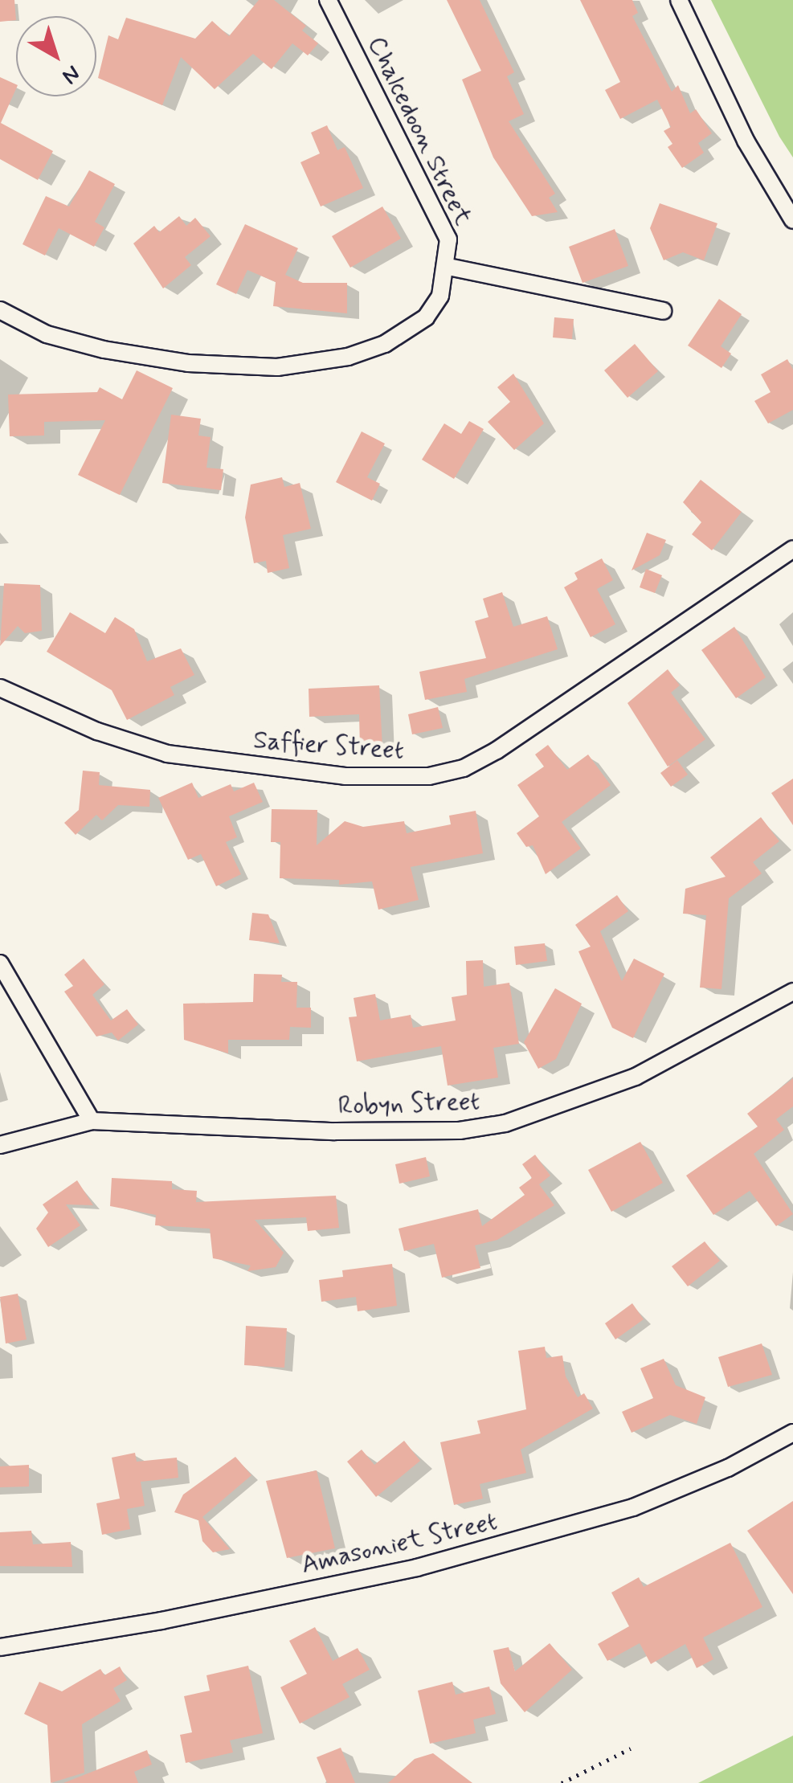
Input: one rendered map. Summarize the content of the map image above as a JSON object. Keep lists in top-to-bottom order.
{
  "streets": {
    "street": [
      "Chalcedoon Street",
      "Saffier Street",
      "Robyn Street",
      "Amasoniet Street"
    ]
  },
  "north": "bottom right"
}
